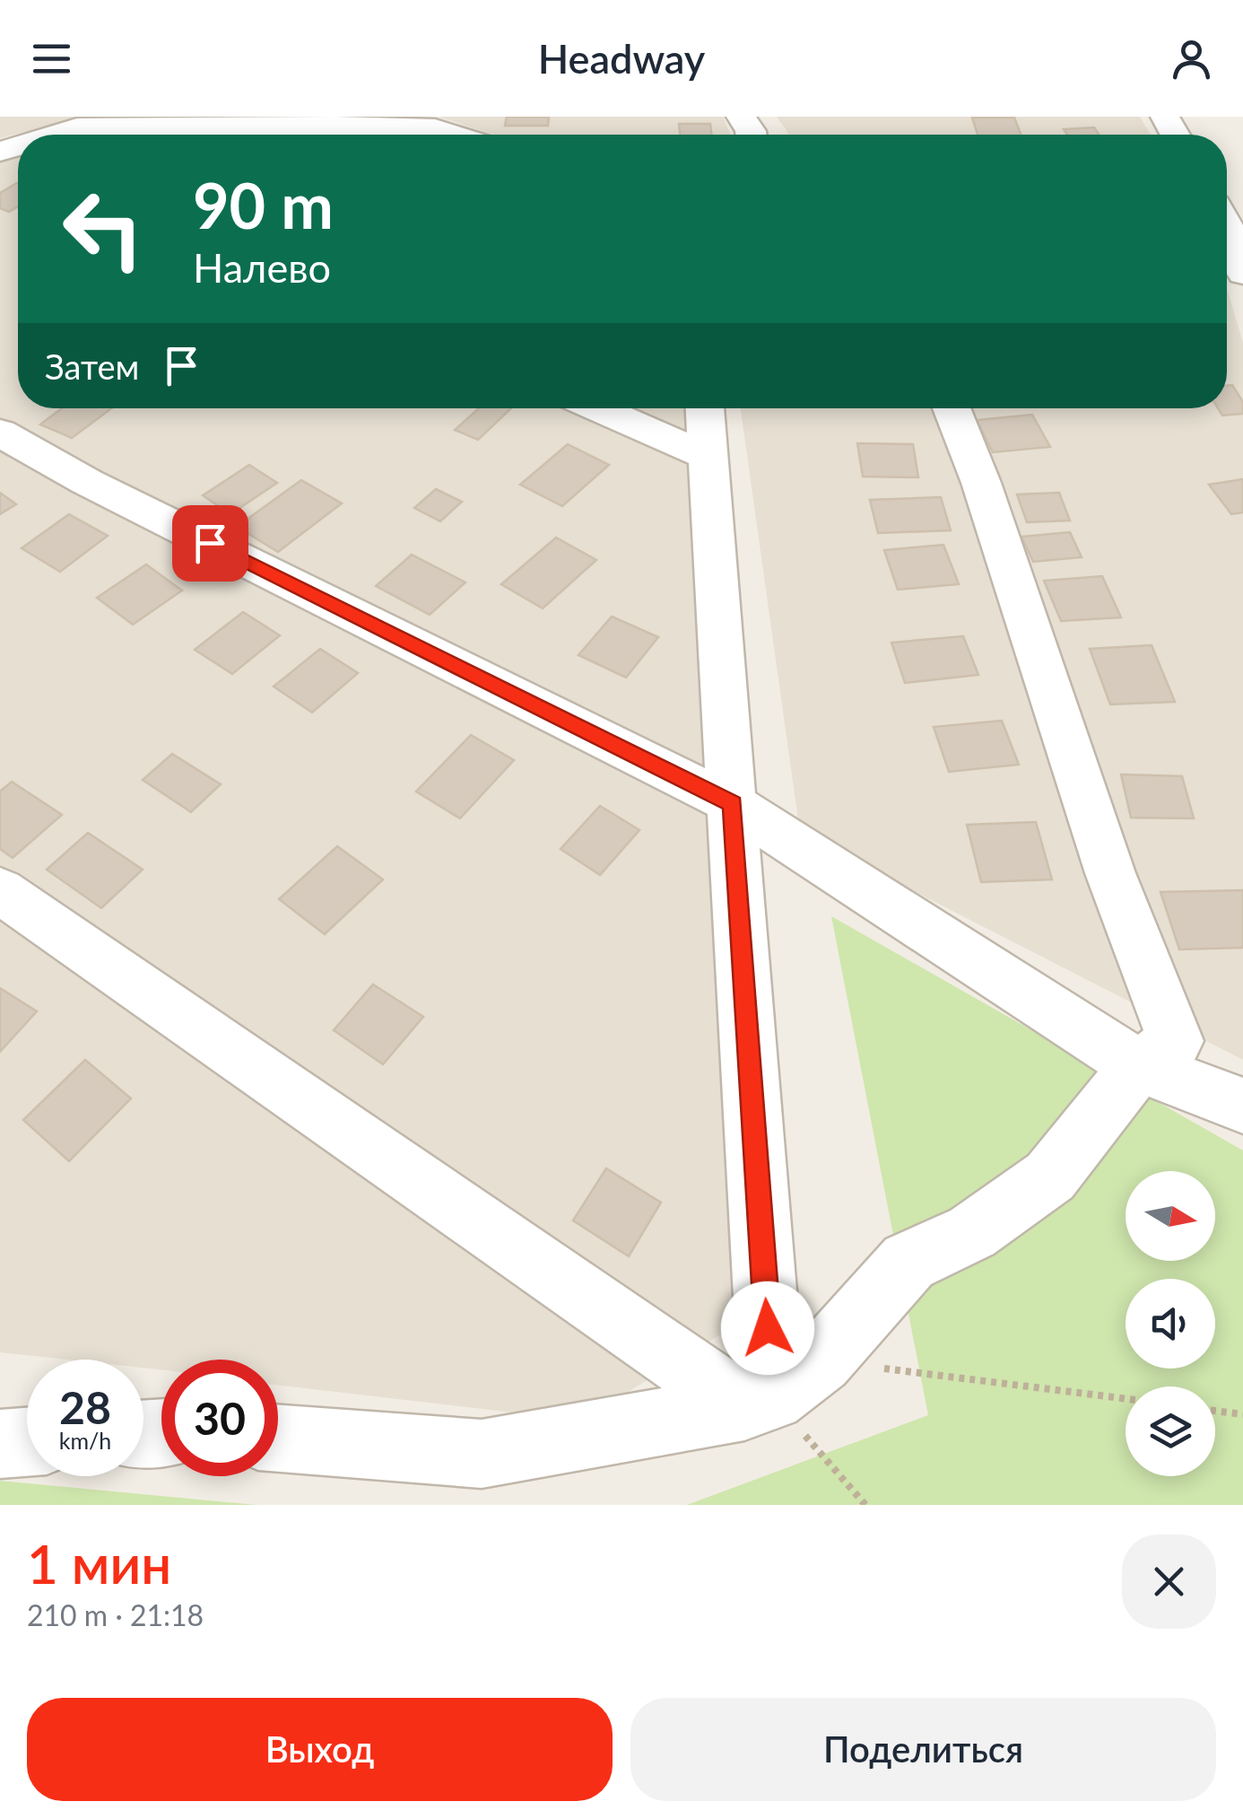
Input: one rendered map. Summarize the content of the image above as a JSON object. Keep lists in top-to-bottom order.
{
  "north": "right",
  "page": {
    "header": "Headway",
    "turn": ["90 m", "Налево"],
    "then": "Затем",
    "speed": "28 km/h",
    "limit": "30",
    "heading": ["1 мин", "210 m · 21:18"],
    "buttons": ["Выход", "Поделиться"]
  }
}
